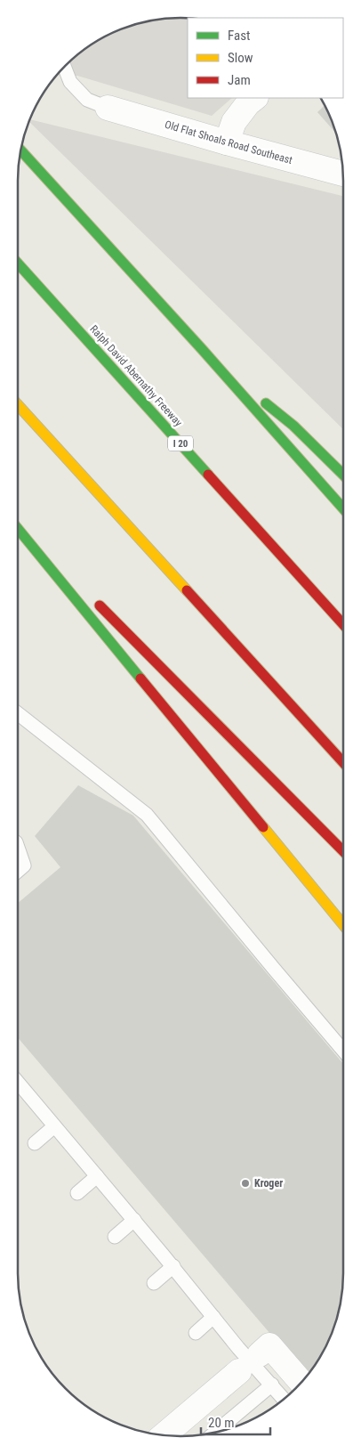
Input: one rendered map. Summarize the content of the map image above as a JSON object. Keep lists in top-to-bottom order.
{
  "streets": {
    "highway": ["Ralph David Abernathy Freeway", "I 20"],
    "street": ["Old Flat Shoals Road Southeast"]
  },
  "places": ["Kroger"],
  "legend": ["Fast", "Slow", "Jam"],
  "scale_bar": "20 m"
}
